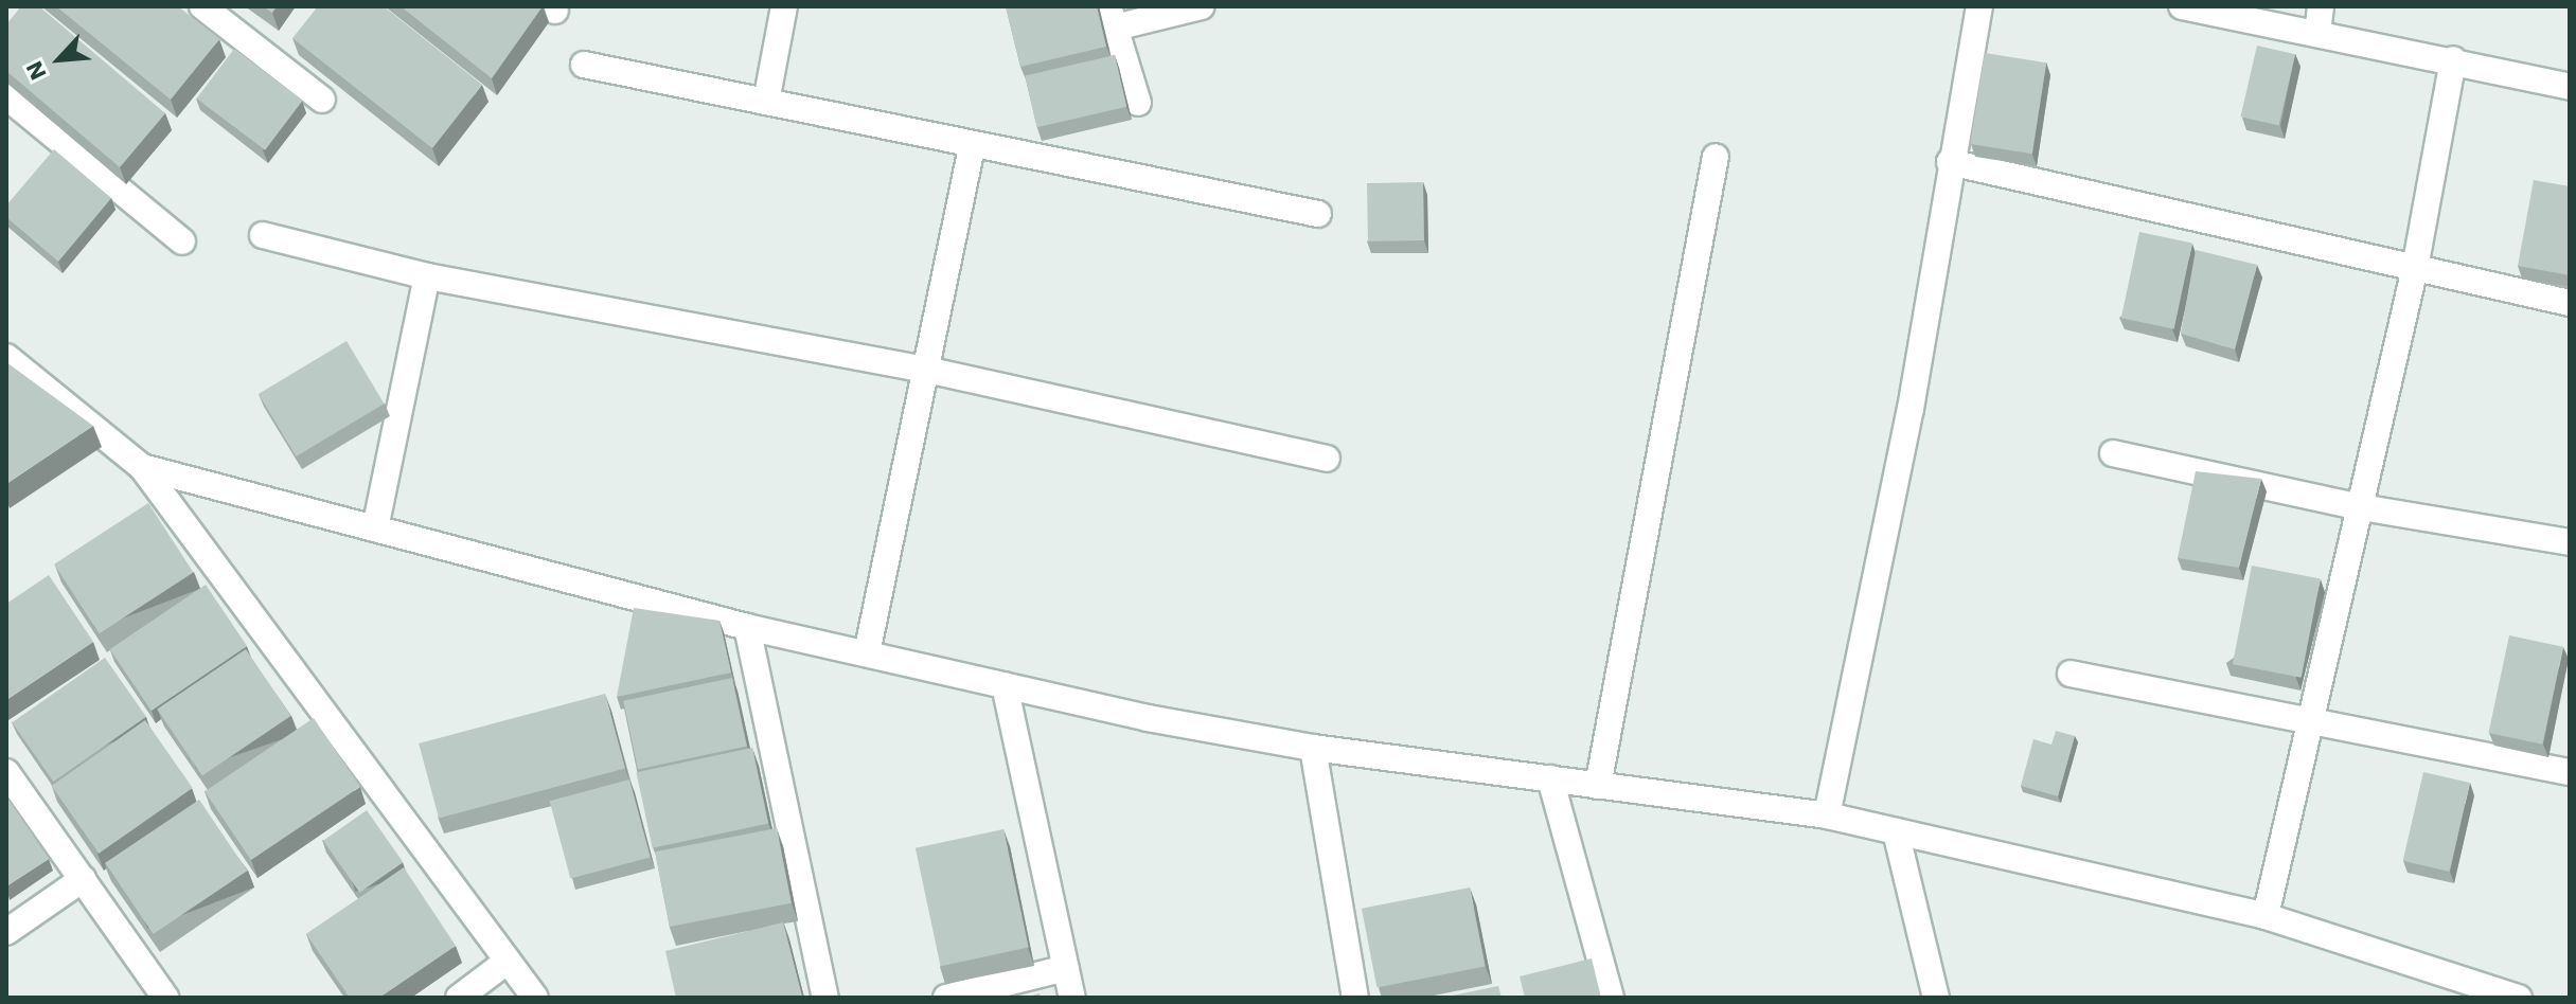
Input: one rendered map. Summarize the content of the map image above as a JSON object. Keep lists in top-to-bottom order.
{
  "north": "bottom left"
}
